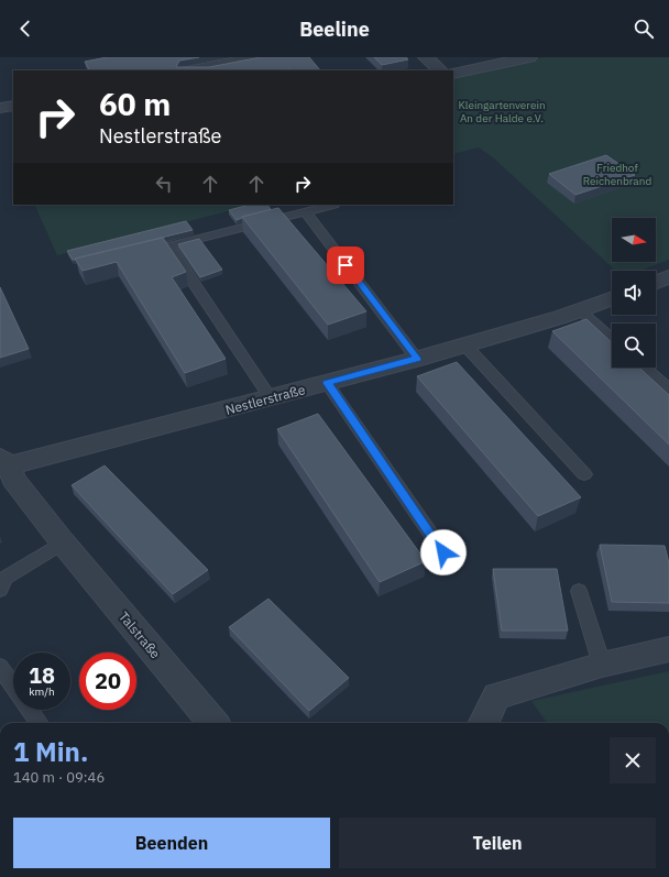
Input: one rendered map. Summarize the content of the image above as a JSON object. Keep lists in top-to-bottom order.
{
  "streets": {
    "street": ["Nestlerstraße", "Talstraße"]
  },
  "crossings": [
    ["Nestlerstraße", "Talstraße"]
  ],
  "parks": ["Kleingartenverein An der Halde e.V.", "Friedhof Reichenbrand"],
  "north": "right",
  "page": {
    "header": "Beeline",
    "turn": ["60 m", "Nestlerstraße"],
    "speed": "18 km/h",
    "limit": "20",
    "heading": ["1 Min.", "140 m · 09:46"],
    "buttons": ["Beenden", "Teilen"]
  }
}
